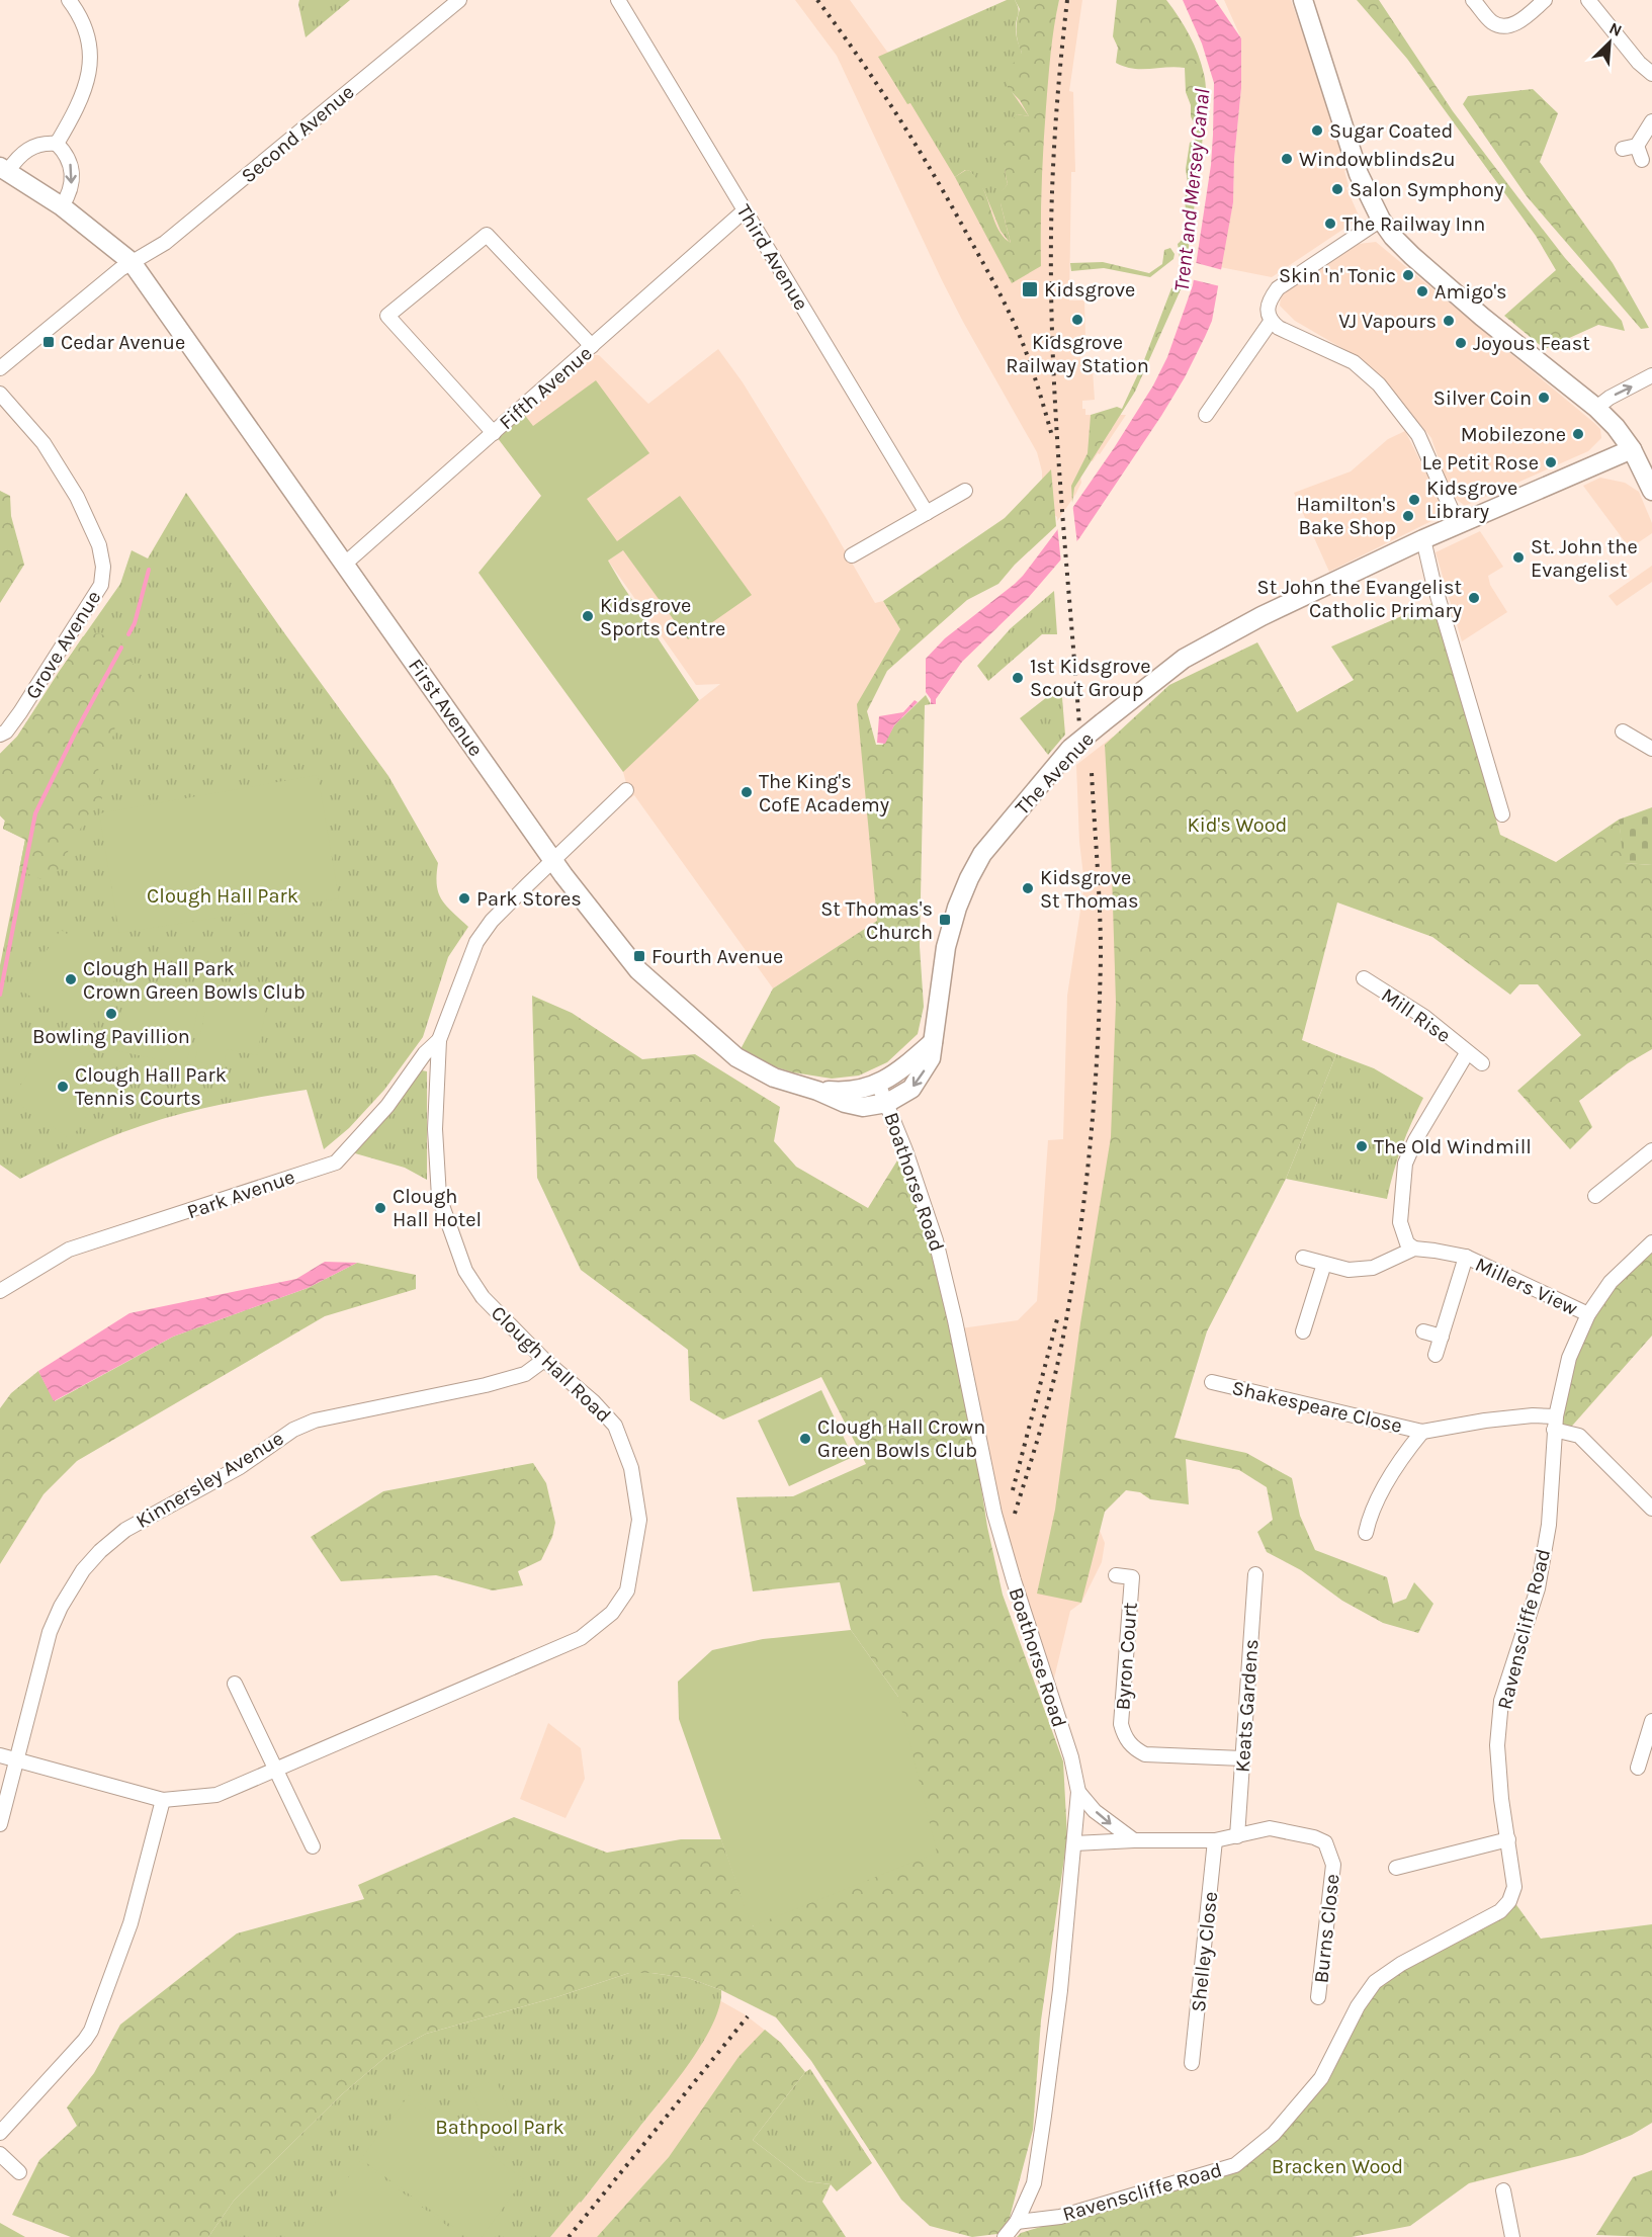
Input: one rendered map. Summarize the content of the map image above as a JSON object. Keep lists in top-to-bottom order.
{
  "streets": {
    "main road": ["First Avenue", "The Avenue"],
    "street": [
      "Second Avenue",
      "Third Avenue",
      "Fifth Avenue",
      "Grove Avenue",
      "Mill Rise",
      "Boathorse Road",
      "Park Avenue",
      "Millers View",
      "Clough Hall Road",
      "Shakespeare Close",
      "Kinnersley Avenue",
      "Ravenscliffe Road",
      "Byron Court",
      "Keats Gardens",
      "Burns Close",
      "Shelley Close"
    ]
  },
  "crossings": [
    ["Second Avenue", "First Avenue"],
    ["Third Avenue", "Fifth Avenue"],
    ["Fifth Avenue", "First Avenue"],
    ["First Avenue", "The Avenue"],
    ["First Avenue", "Boathorse Road"],
    ["First Avenue", "Clough Hall Road"],
    ["The Avenue", "Boathorse Road"],
    ["Mill Rise", "Millers View"],
    ["Boathorse Road", "Ravenscliffe Road"],
    ["Park Avenue", "Clough Hall Road"],
    ["Millers View", "Ravenscliffe Road"],
    ["Clough Hall Road", "Kinnersley Avenue"],
    ["Shakespeare Close", "Ravenscliffe Road"],
    ["Byron Court", "Keats Gardens"],
    ["Keats Gardens", "Burns Close"]
  ],
  "water": ["Trent and Mersey Canal"],
  "parks": [
    "Kid's Wood",
    "Clough Hall Park",
    "Bathpool Park",
    "Bracken Wood"
  ],
  "places": {
    "other": [
      "Sugar Coated",
      "Windowblinds2u",
      "Salon Symphony",
      "The Railway Inn",
      "Skin 'n' Tonic",
      "Amigo's",
      "Kidsgrove Railway Station",
      "VJ Vapours",
      "Joyous Feast",
      "Silver Coin",
      "Mobilezone",
      "Le Petit Rose",
      "Kidsgrove Library",
      "Hamilton's Bake Shop",
      "St. John the Evangelist",
      "St John the Evangelist Catholic Primary",
      "Kidsgrove Sports Centre",
      "1st Kidsgrove Scout Group",
      "The King's CofE Academy",
      "Kidsgrove St Thomas",
      "Park Stores",
      "Clough Hall Park Crown Green Bowls Club",
      "Bowling Pavillion",
      "Clough Hall Park Tennis Courts",
      "The Old Windmill",
      "Clough Hall Hotel",
      "Clough Hall Crown Green Bowls Club"
    ],
    "transit": [
      "Kidsgrove",
      "Cedar Avenue",
      "St Thomas's Church",
      "Fourth Avenue"
    ]
  },
  "north": "top right"
}
